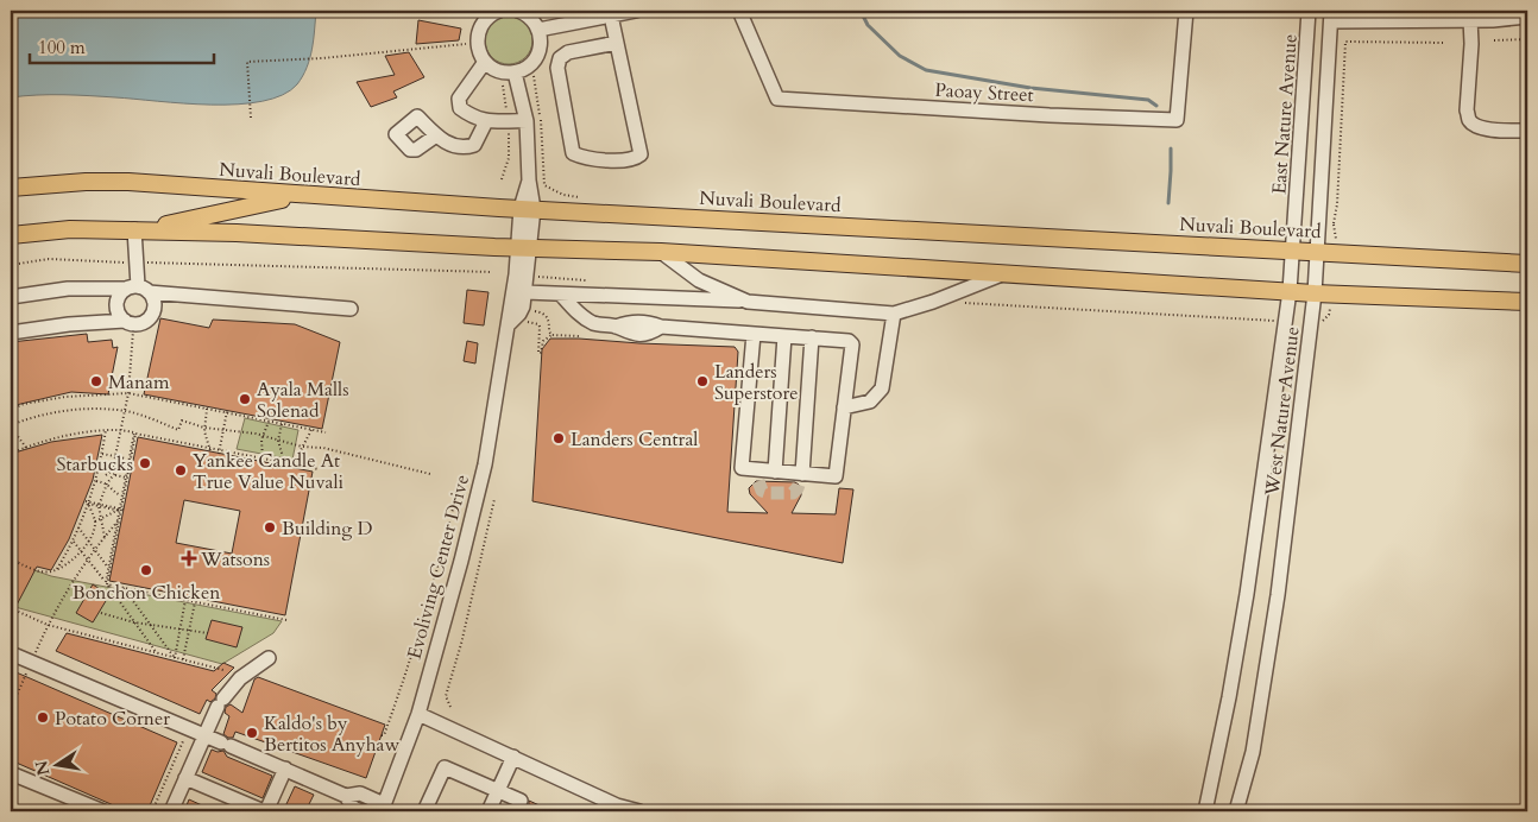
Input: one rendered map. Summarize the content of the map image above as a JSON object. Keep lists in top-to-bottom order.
{
  "streets": {
    "main road": ["Nuvali Boulevard"],
    "street": [
      "Paoay Street",
      "East Nature Avenue",
      "West Nature Avenue",
      "Evoliving Center Drive"
    ]
  },
  "crossings": [
    ["East Nature Avenue", "Nuvali Boulevard"],
    ["East Nature Avenue", "West Nature Avenue"],
    ["Nuvali Boulevard", "West Nature Avenue"],
    ["Nuvali Boulevard", "Evoliving Center Drive"]
  ],
  "places": {
    "other": [
      "Manam",
      "Landers Superstore",
      "Ayala Malls Solenad",
      "Landers Central",
      "Starbucks",
      "Yankee Candle At True Value Nuvali",
      "Building D",
      "Bonchon Chicken",
      "Potato Corner",
      "Kaldo's by Bertitos Anyhaw"
    ],
    "health": ["Watsons"]
  },
  "scale_bar": "100 m",
  "north": "left"
}
